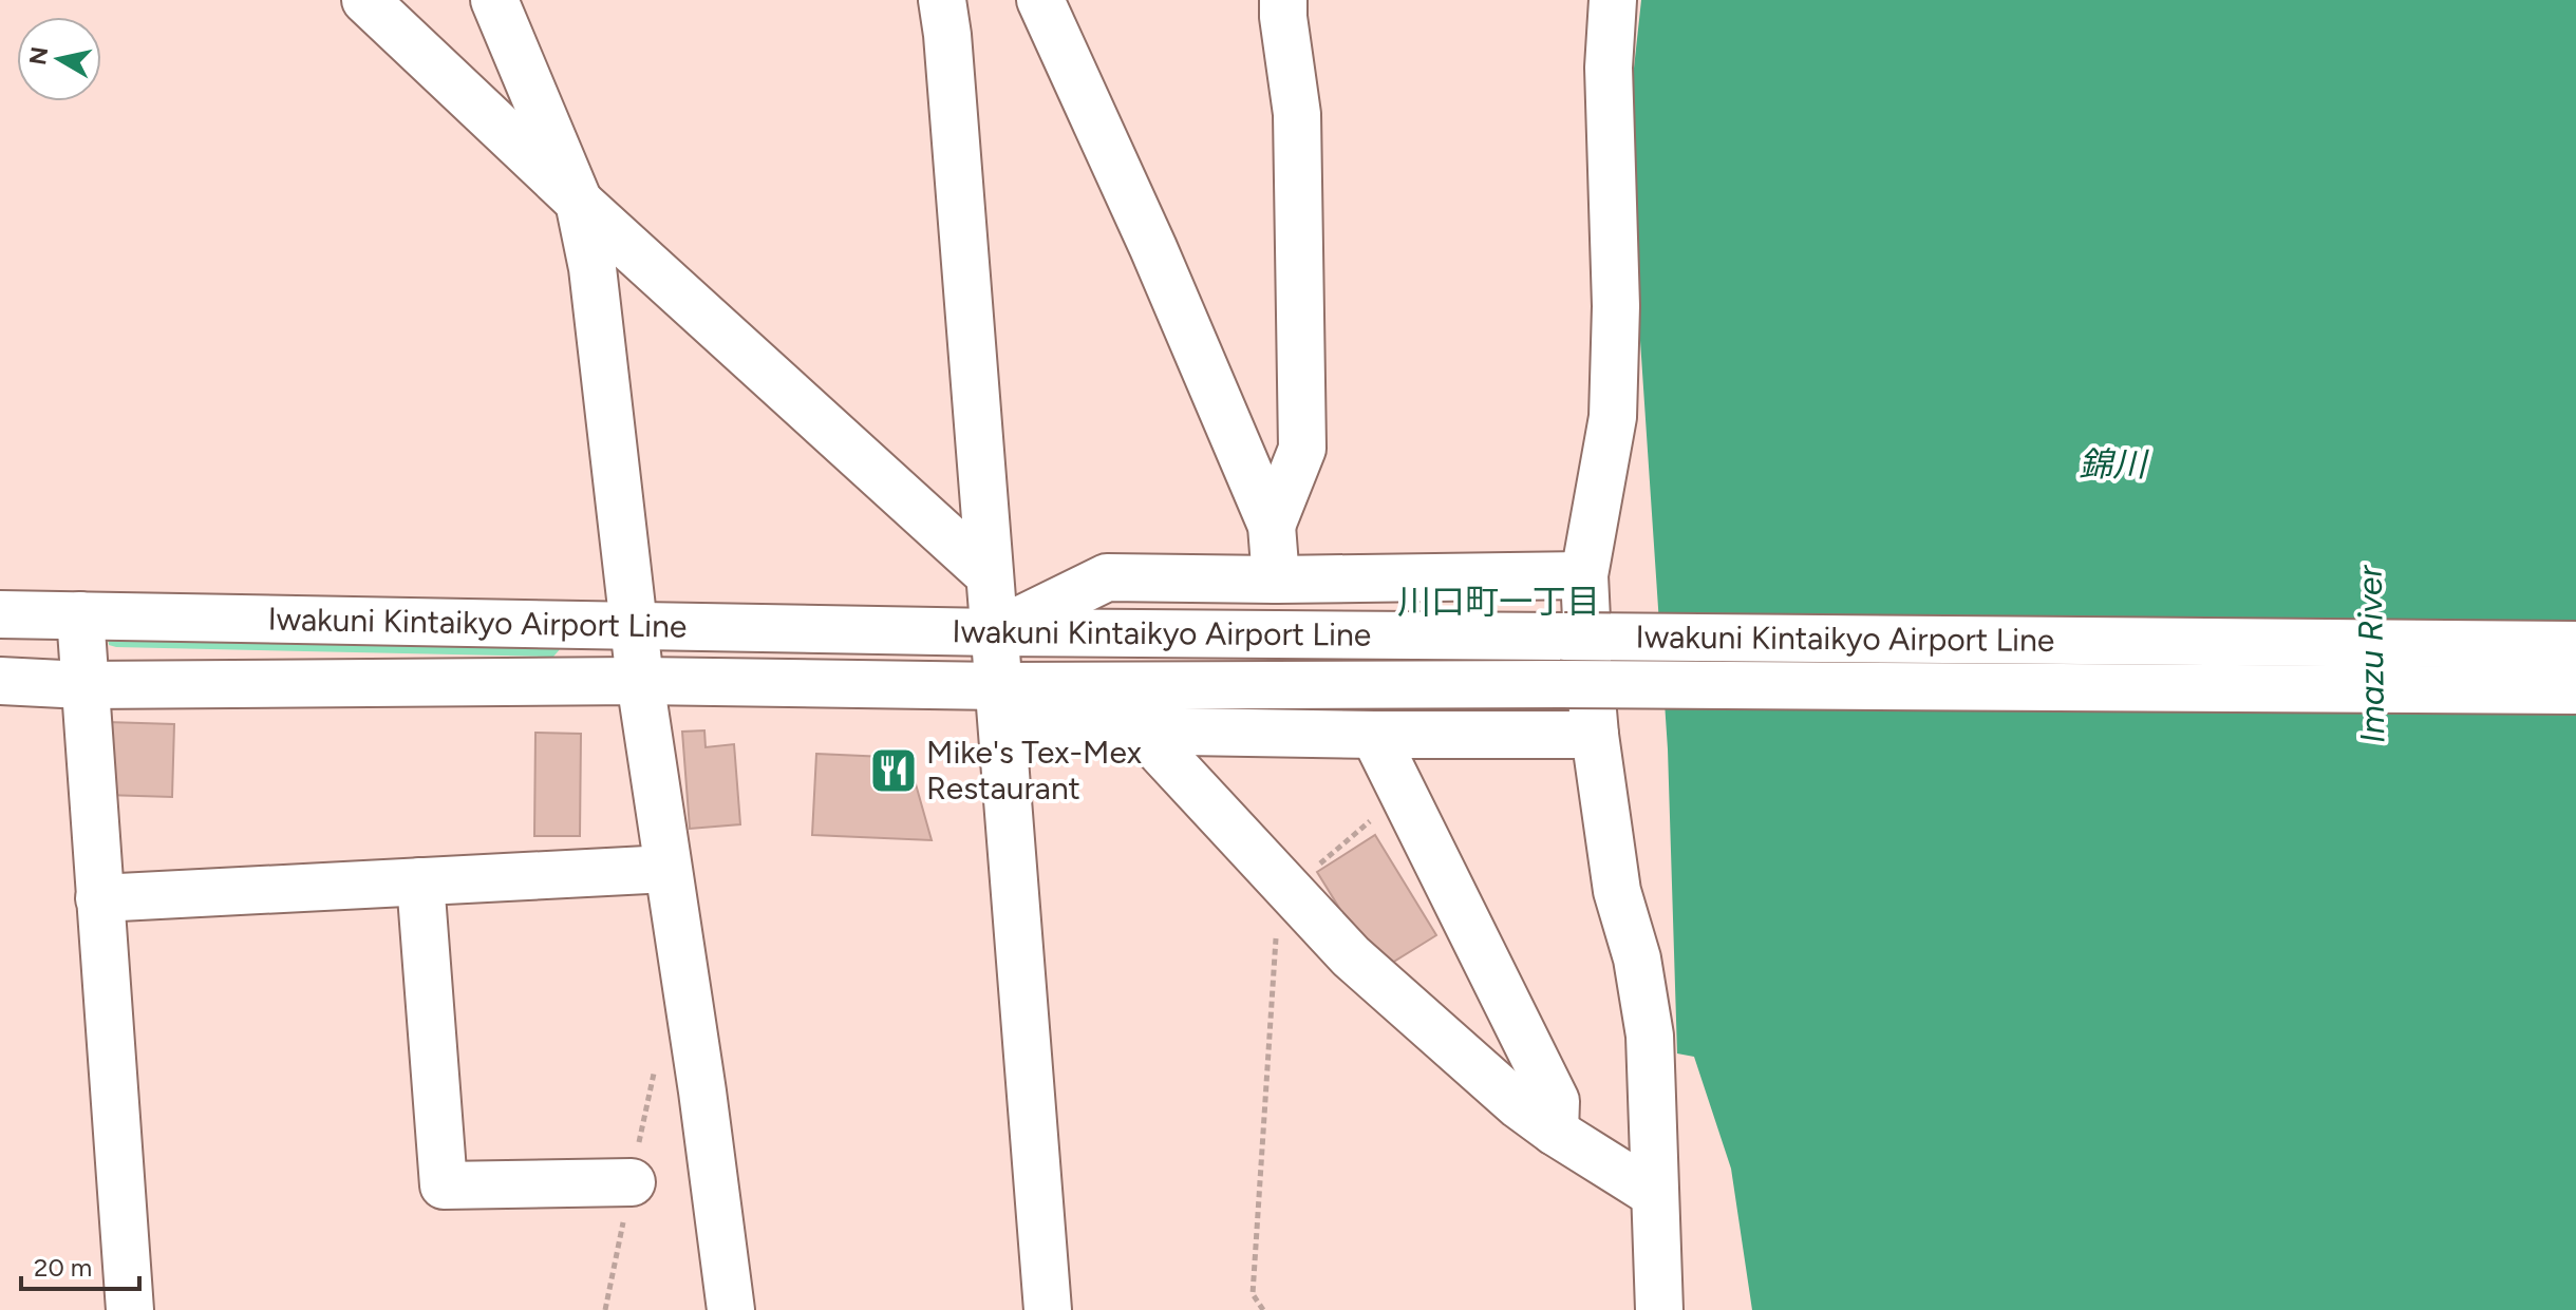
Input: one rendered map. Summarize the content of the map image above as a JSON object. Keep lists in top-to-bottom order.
{
  "streets": {
    "street": ["Iwakuni Kintaikyo Airport Line"]
  },
  "districts": ["川口町一丁目"],
  "water": ["錦川", "Imazu River"],
  "places": {
    "restaurant": ["Mike's Tex-Mex Restaurant"]
  },
  "scale_bar": "20 m",
  "north": "left"
}
